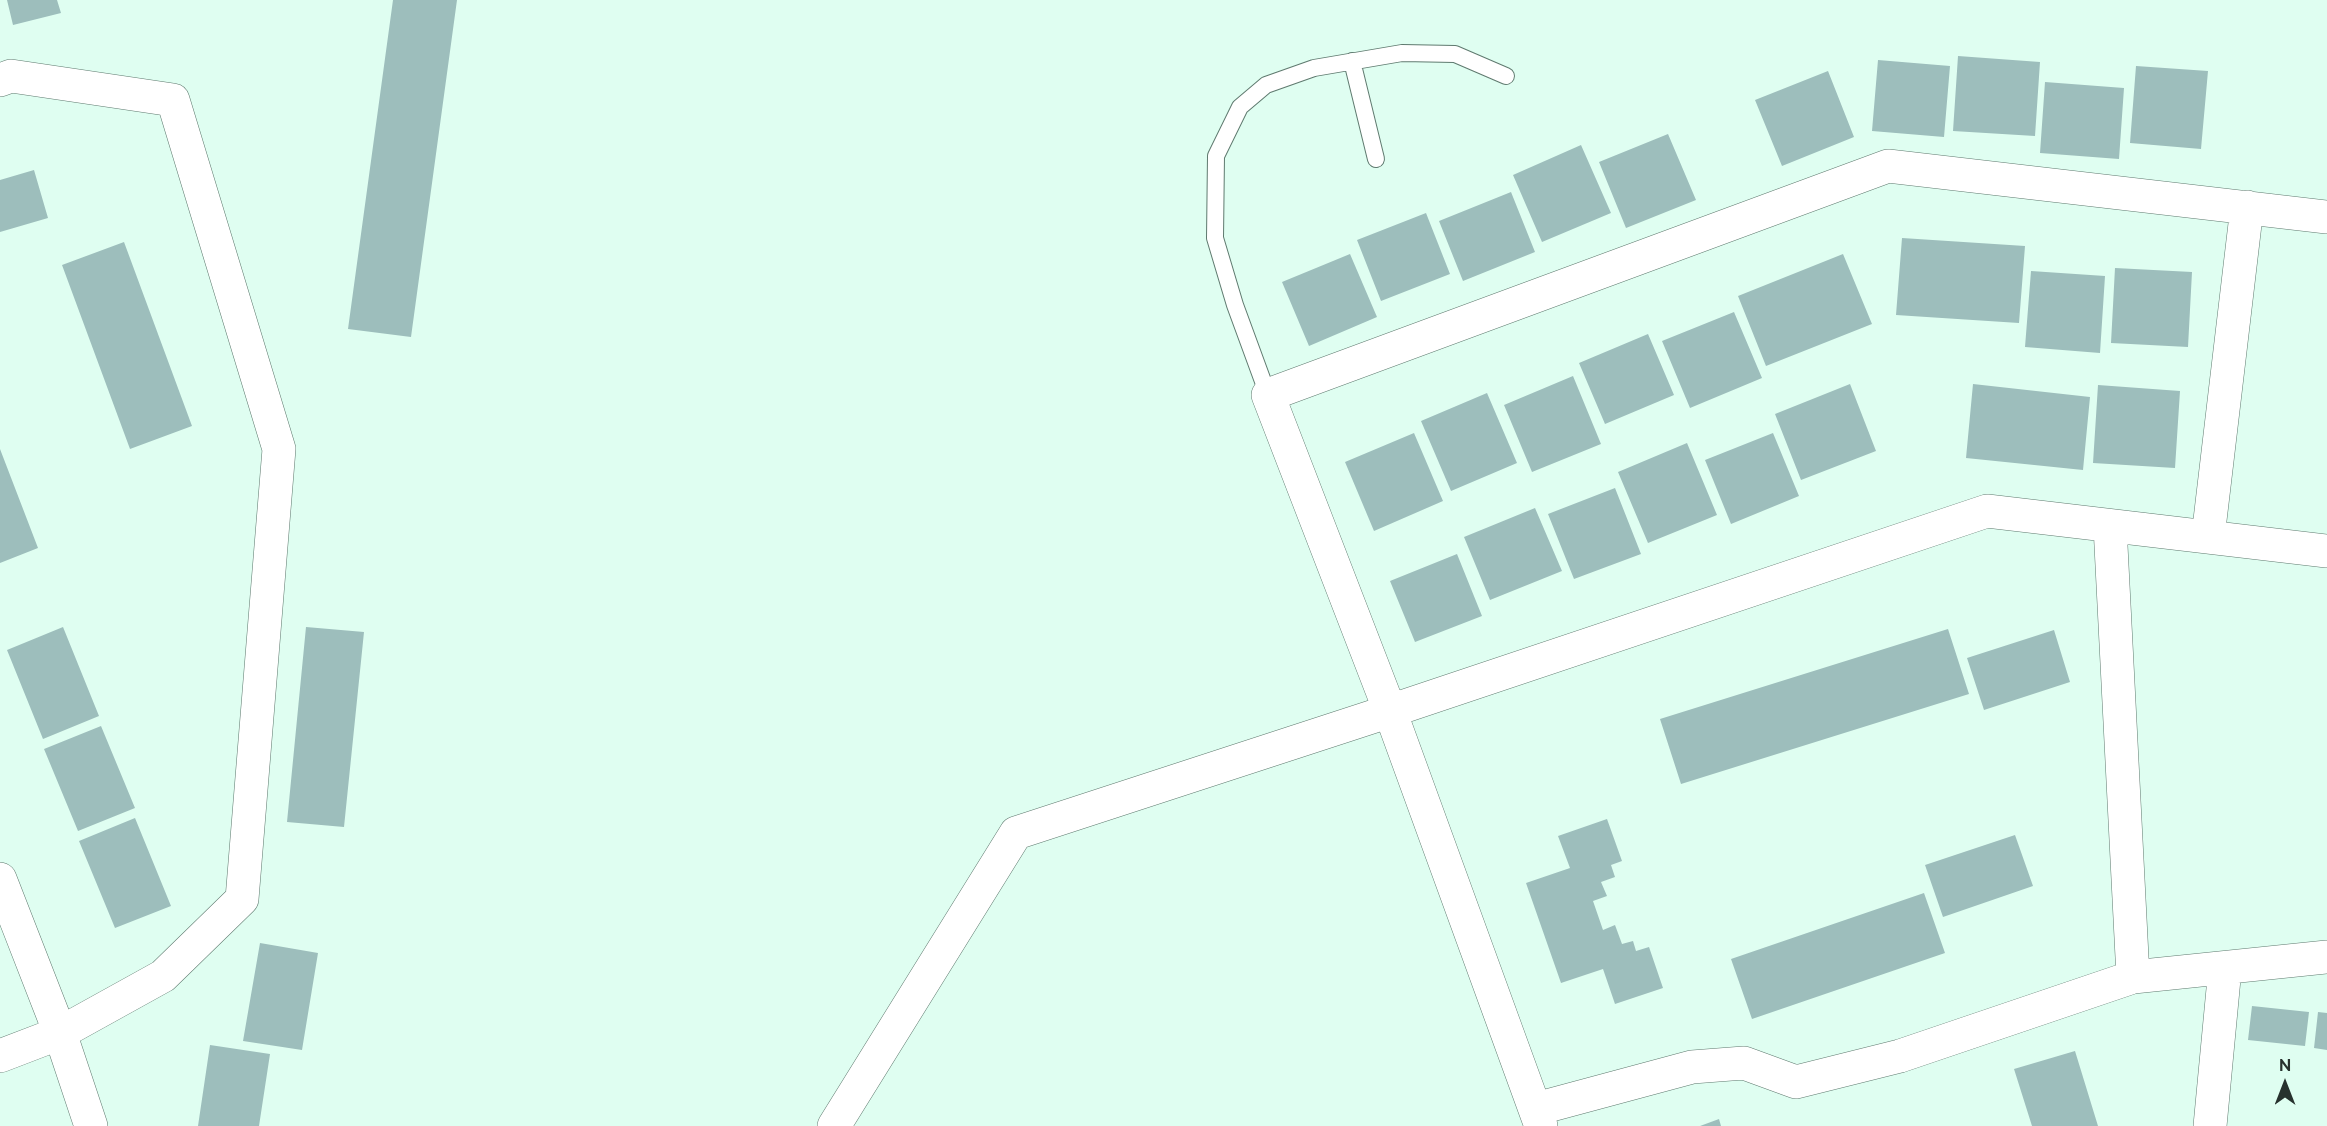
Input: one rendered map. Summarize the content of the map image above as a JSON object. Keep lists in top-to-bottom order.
{
  "north": "top"
}
